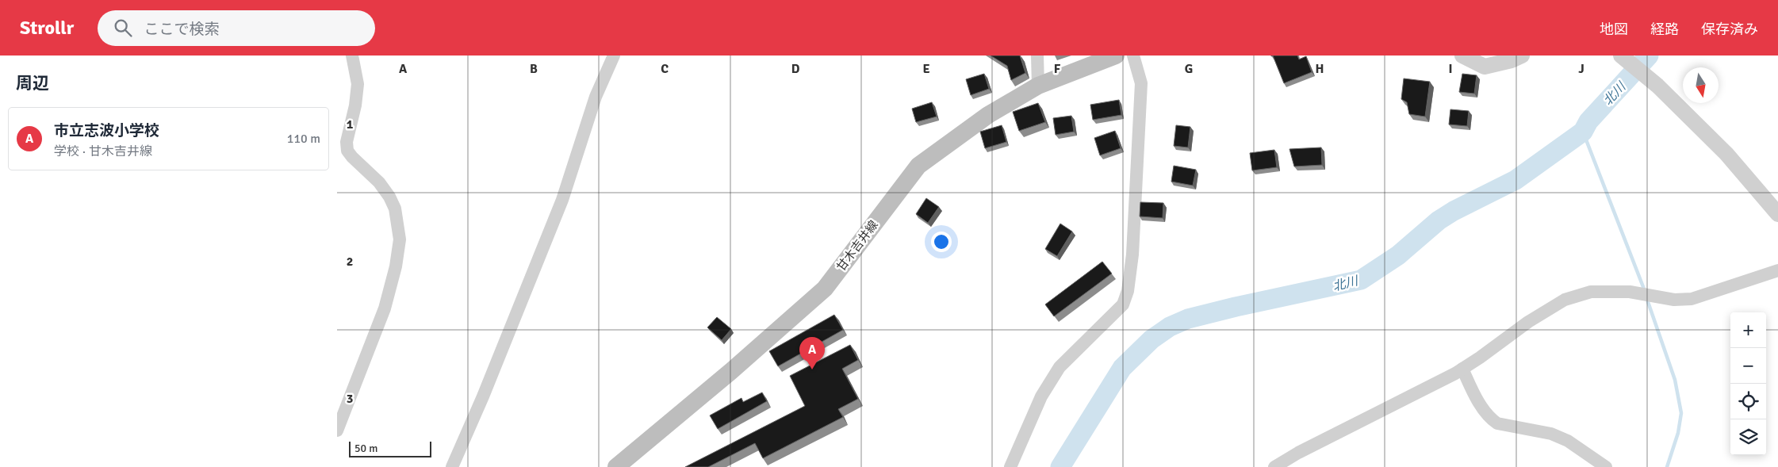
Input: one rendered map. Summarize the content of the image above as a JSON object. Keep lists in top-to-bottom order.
{
  "streets": {
    "main road": ["甘木吉井線"]
  },
  "water": ["北川"],
  "scale_bar": "50 m",
  "north": "bottom",
  "page": {
    "header": "Strollr",
    "search": "ここで検索",
    "nav": ["地図", "経路", "保存済み"],
    "heading": "周辺",
    "list": [
      {
        "mark": "A",
        "name": "市立志波小学校",
        "note": "学校 · 甘木吉井線",
        "value": "110 m"
      }
    ],
    "map_buttons": ["+", "−"],
    "pins": "A",
    "scale": "50 m"
  },
  "grid": {
    "columns": [
      "A",
      "B",
      "C",
      "D",
      "E",
      "F",
      "G",
      "H",
      "I",
      "J"
    ],
    "rows": ["1", "2", "3"]
  }
}
